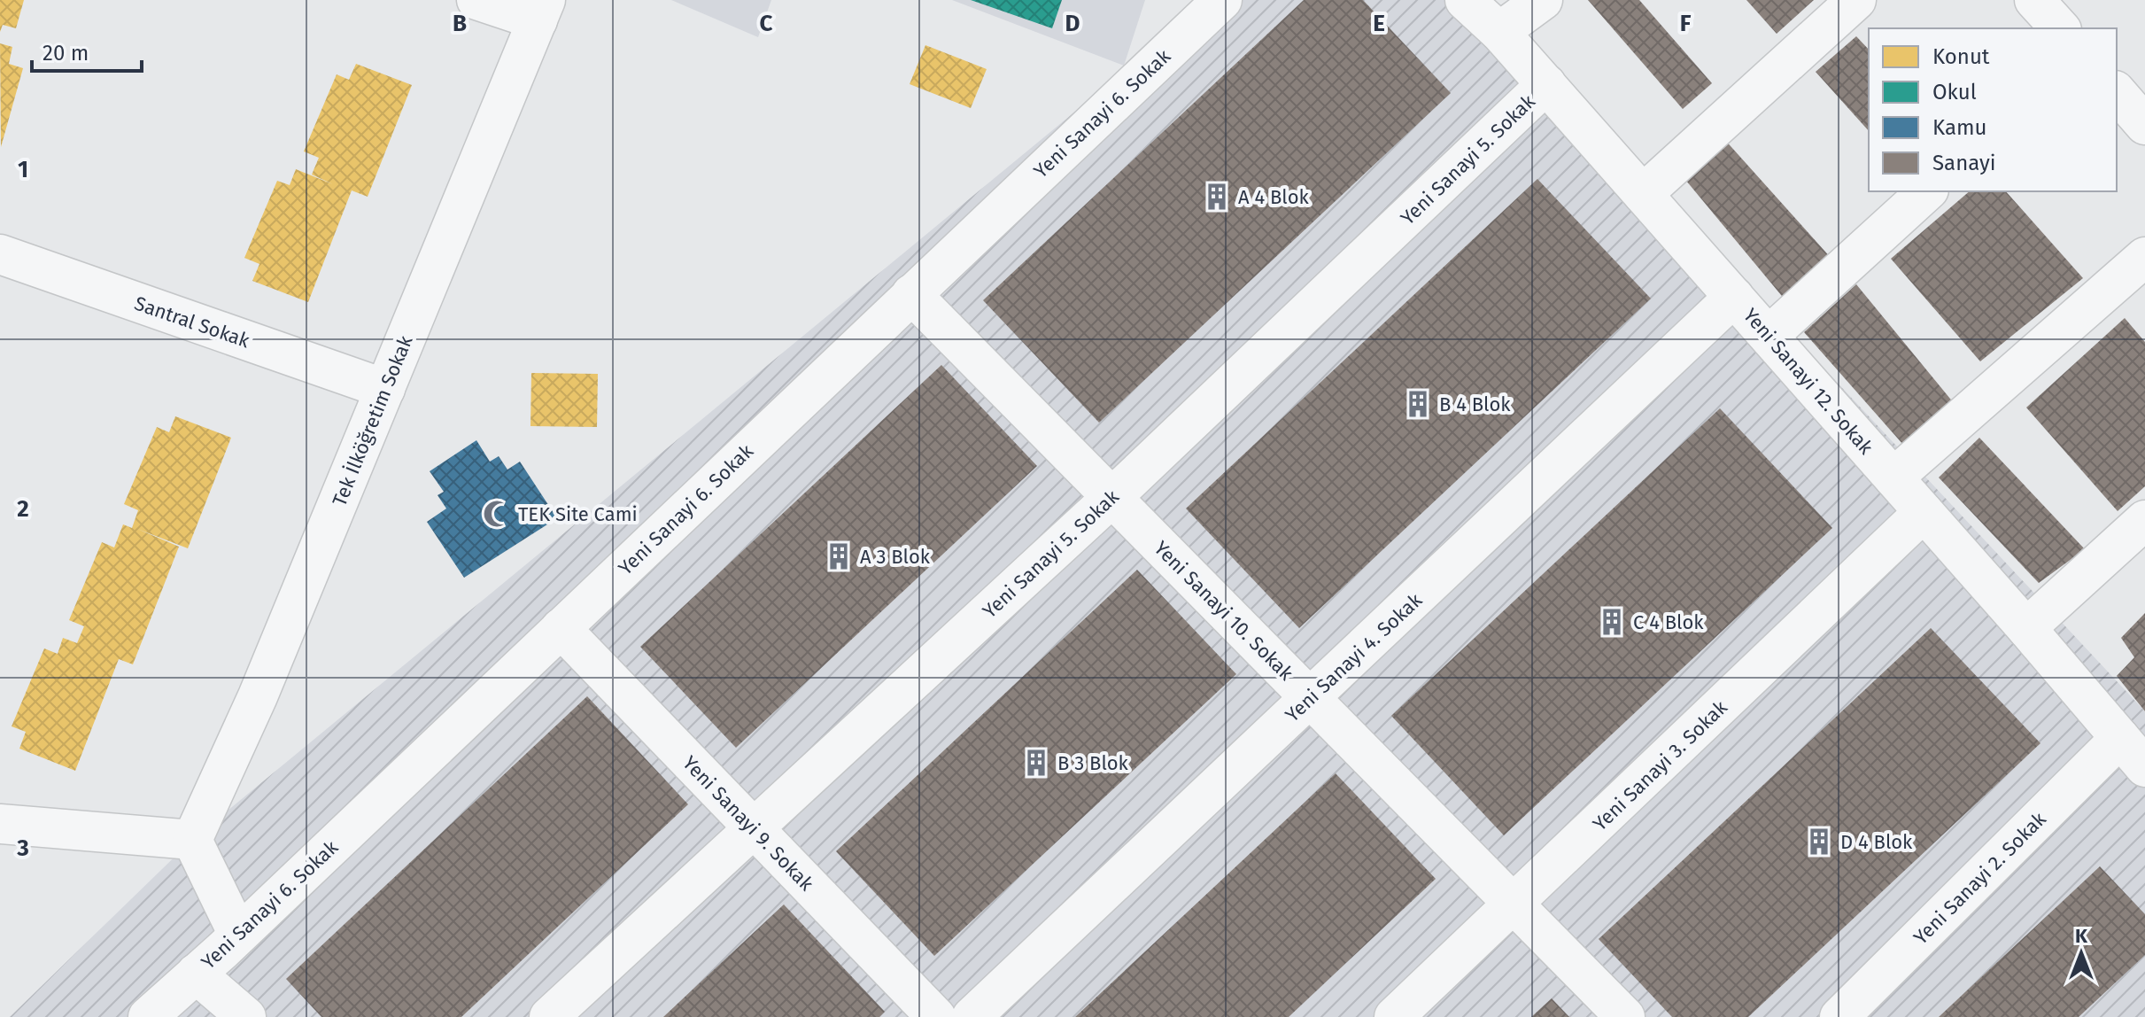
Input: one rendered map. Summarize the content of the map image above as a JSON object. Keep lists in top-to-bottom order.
{
  "streets": {
    "street": [
      "Yeni Sanayi 6. Sokak",
      "Yeni Sanayi 5. Sokak",
      "Santral Sokak",
      "Yeni Sanayi 12. Sokak",
      "Tek İlköğretim Sokak",
      "Yeni Sanayi 10. Sokak",
      "Yeni Sanayi 4. Sokak",
      "Yeni Sanayi 3. Sokak",
      "Yeni Sanayi 9. Sokak",
      "Yeni Sanayi 2. Sokak"
    ]
  },
  "crossings": [
    ["Yeni Sanayi 6. Sokak", "Yeni Sanayi 10. Sokak"],
    ["Yeni Sanayi 6. Sokak", "Yeni Sanayi 9. Sokak"],
    ["Yeni Sanayi 5. Sokak", "Yeni Sanayi 12. Sokak"],
    ["Yeni Sanayi 5. Sokak", "Yeni Sanayi 10. Sokak"],
    ["Yeni Sanayi 5. Sokak", "Yeni Sanayi 9. Sokak"],
    ["Santral Sokak", "Tek İlköğretim Sokak"],
    ["Yeni Sanayi 12. Sokak", "Yeni Sanayi 4. Sokak"],
    ["Yeni Sanayi 12. Sokak", "Yeni Sanayi 3. Sokak"],
    ["Yeni Sanayi 12. Sokak", "Yeni Sanayi 2. Sokak"],
    ["Yeni Sanayi 10. Sokak", "Yeni Sanayi 4. Sokak"],
    ["Yeni Sanayi 10. Sokak", "Yeni Sanayi 3. Sokak"]
  ],
  "places": {
    "building": [
      "A 4 Blok",
      "B 4 Blok",
      "A 3 Blok",
      "C 4 Blok",
      "B 3 Blok",
      "D 4 Blok"
    ],
    "mosque": ["TEK Site Cami"]
  },
  "legend": [
    "Konut",
    "Okul",
    "Kamu",
    "Sanayi"
  ],
  "scale_bar": "20 m",
  "north": "top",
  "grid": {
    "columns": [
      "B",
      "C",
      "D",
      "E",
      "F"
    ],
    "rows": ["1", "2", "3"]
  }
}
